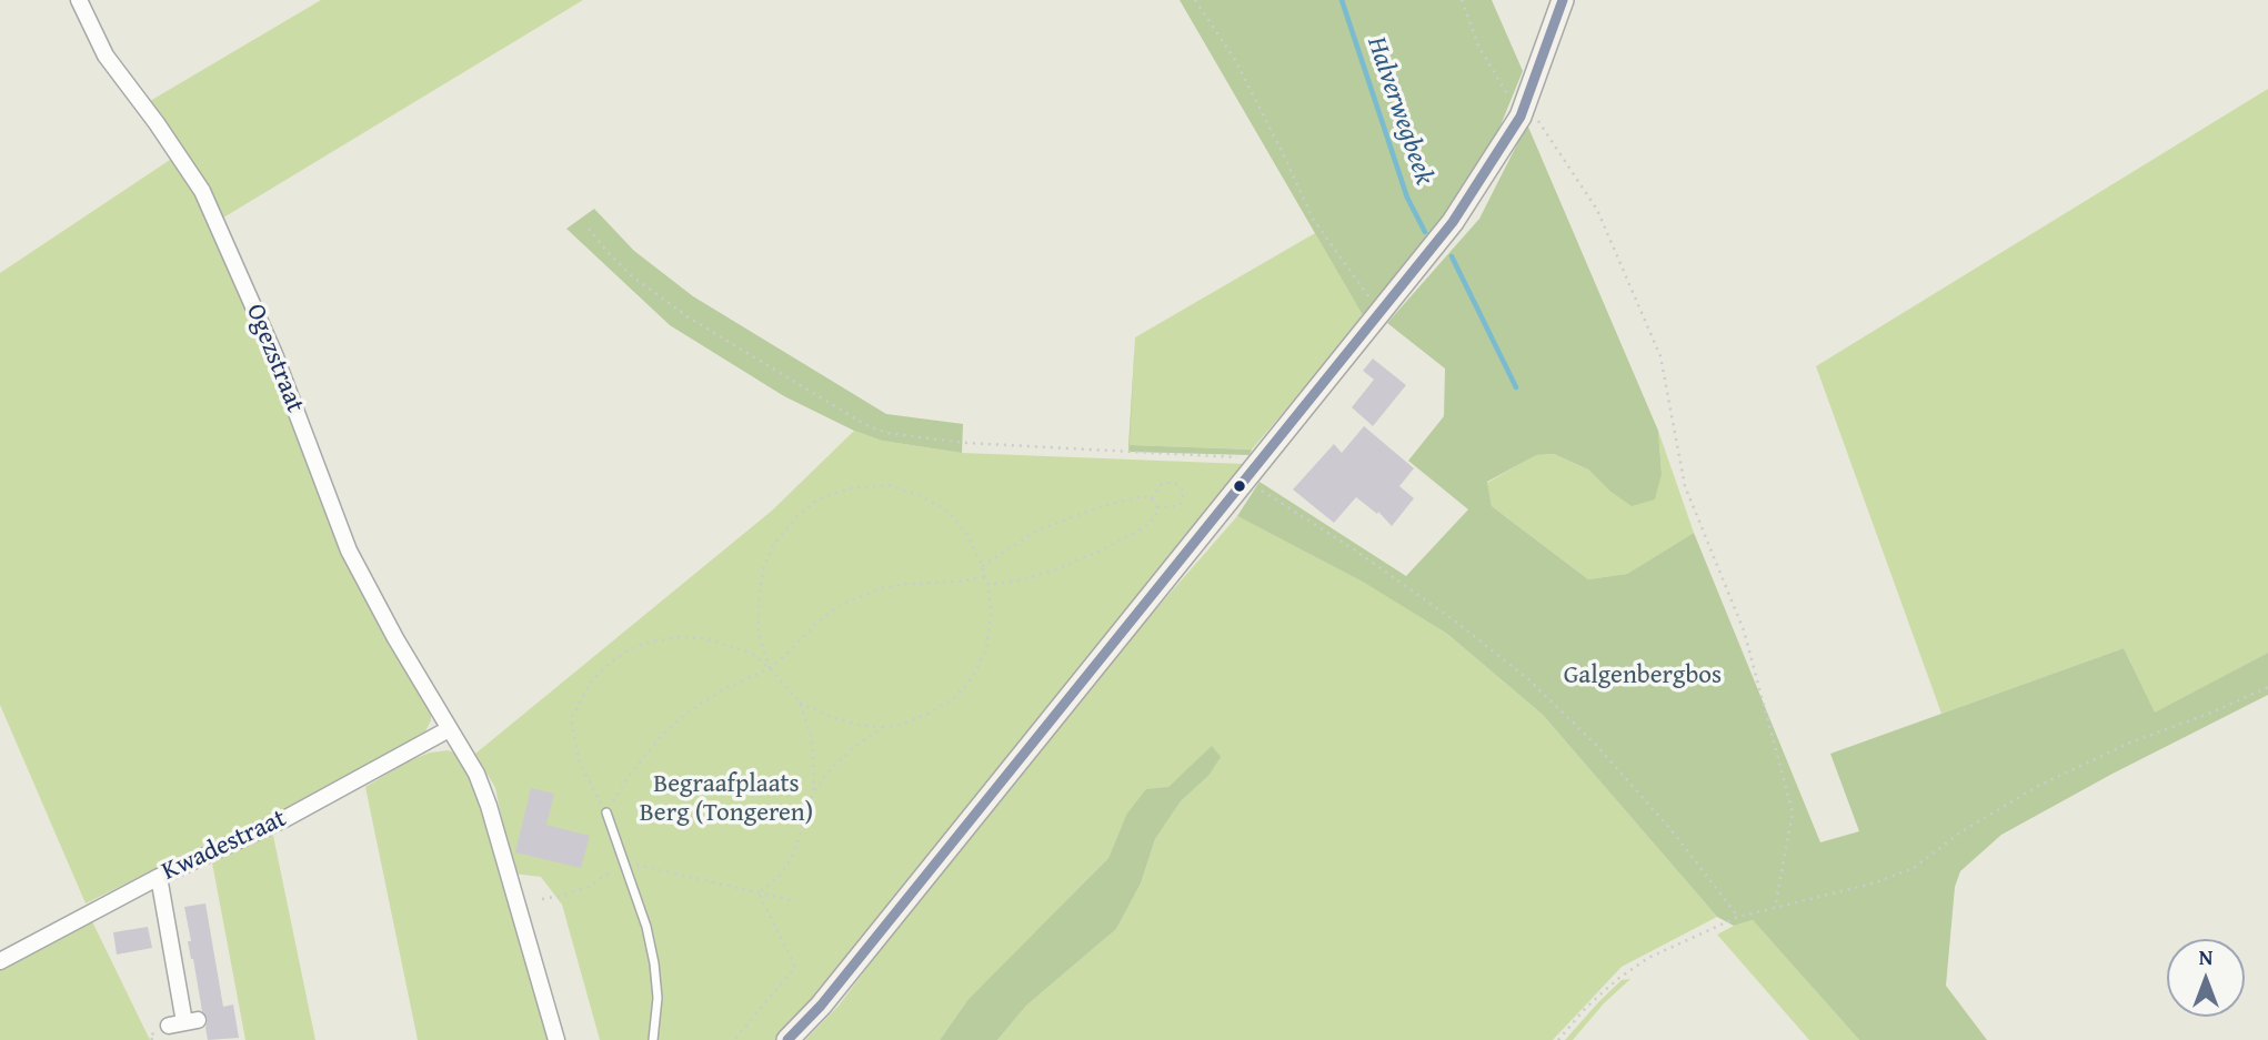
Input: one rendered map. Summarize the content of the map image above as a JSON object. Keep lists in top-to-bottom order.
{
  "streets": {
    "street": ["Ogezstraat", "Kwadestraat"]
  },
  "crossings": [
    ["Ogezstraat", "Kwadestraat"]
  ],
  "water": ["Halverwegbeek"],
  "parks": ["Galgenbergbos", "Begraafplaats Berg (Tongeren)"],
  "north": "top"
}
